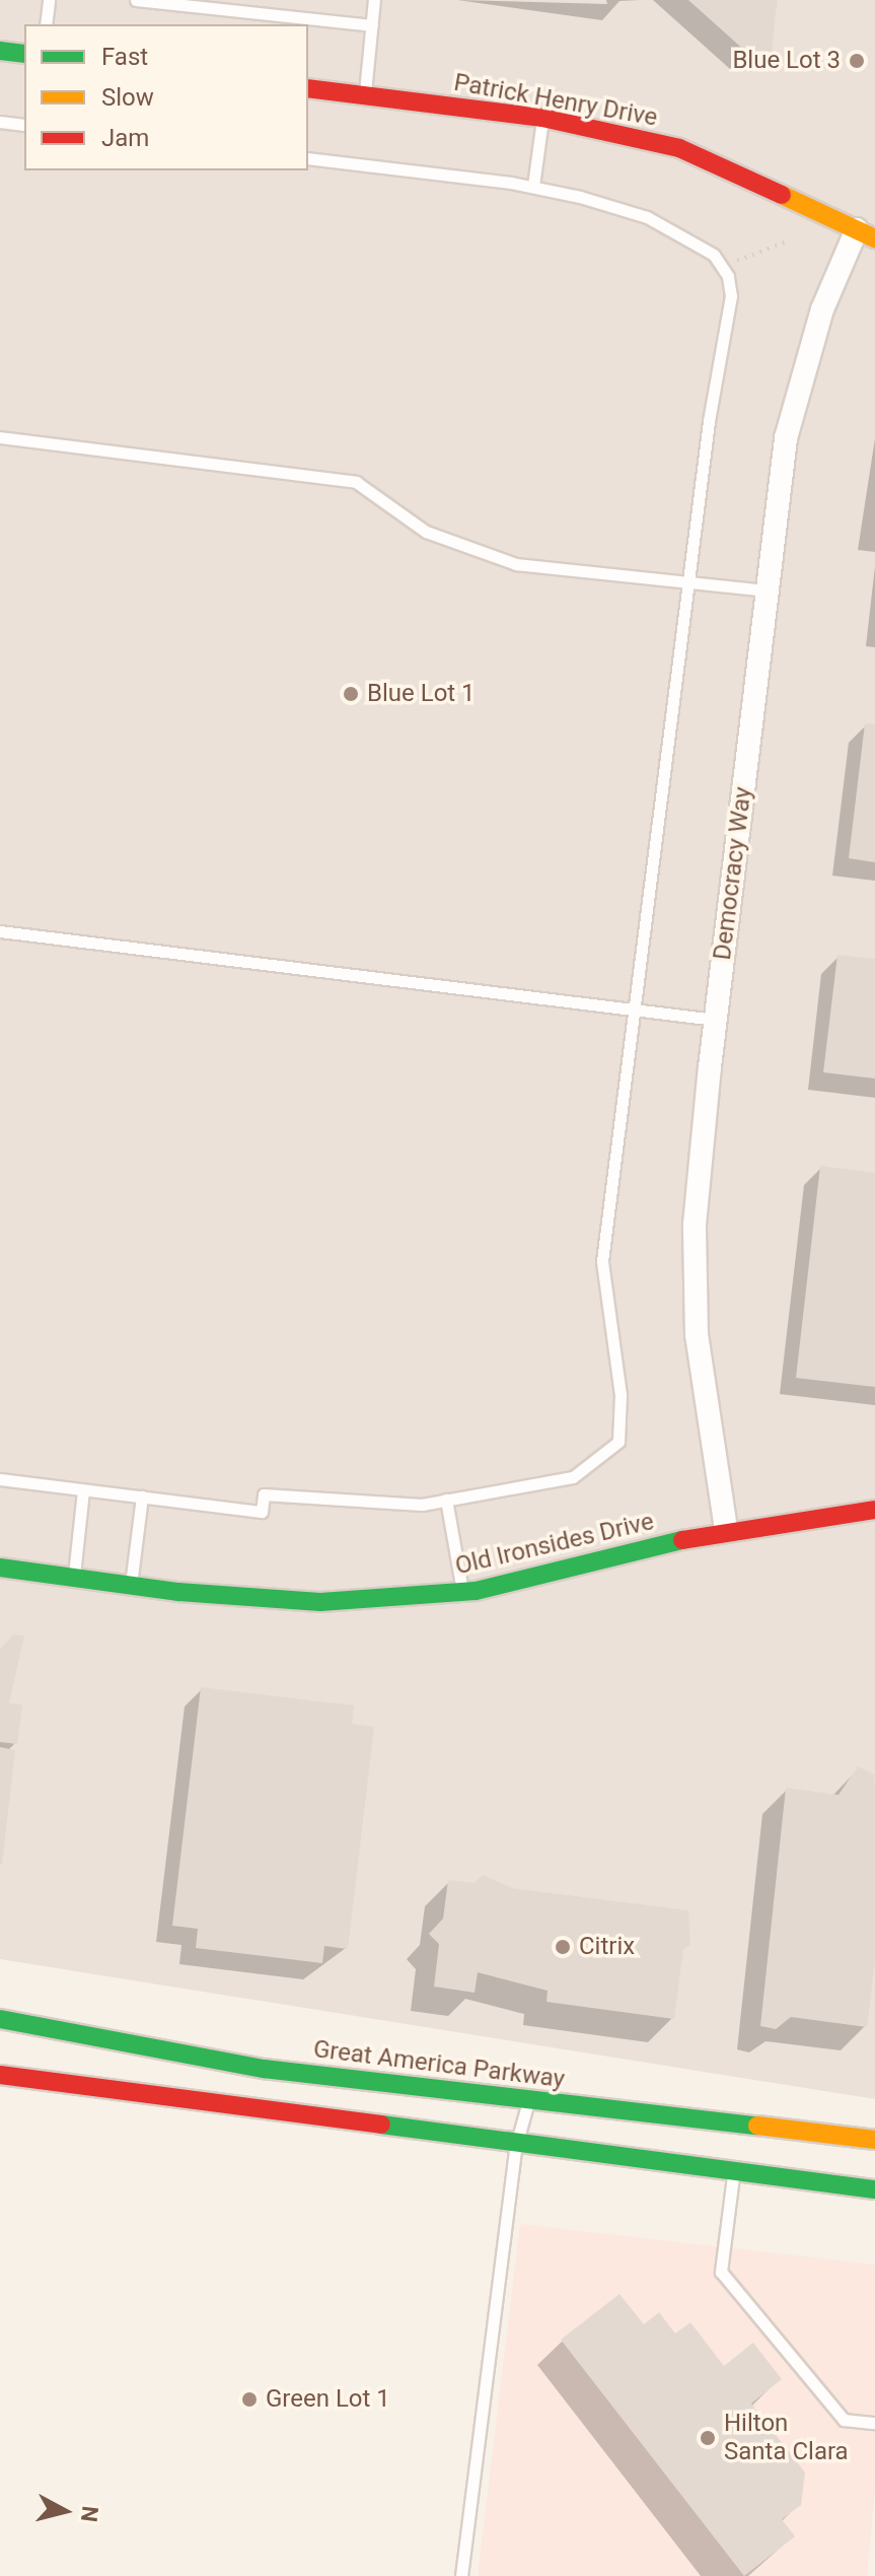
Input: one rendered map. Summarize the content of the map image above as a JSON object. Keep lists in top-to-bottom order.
{
  "streets": {
    "main road": ["Patrick Henry Drive", "Old Ironsides Drive", "Great America Parkway"],
    "street": ["Democracy Way"]
  },
  "crossings": [
    ["Patrick Henry Drive", "Democracy Way"],
    ["Democracy Way", "Old Ironsides Drive"]
  ],
  "places": [
    "Blue Lot 3",
    "Blue Lot 1",
    "Citrix",
    "Green Lot 1",
    "Hilton Santa Clara"
  ],
  "legend": ["Fast", "Slow", "Jam"],
  "north": "right"
}
